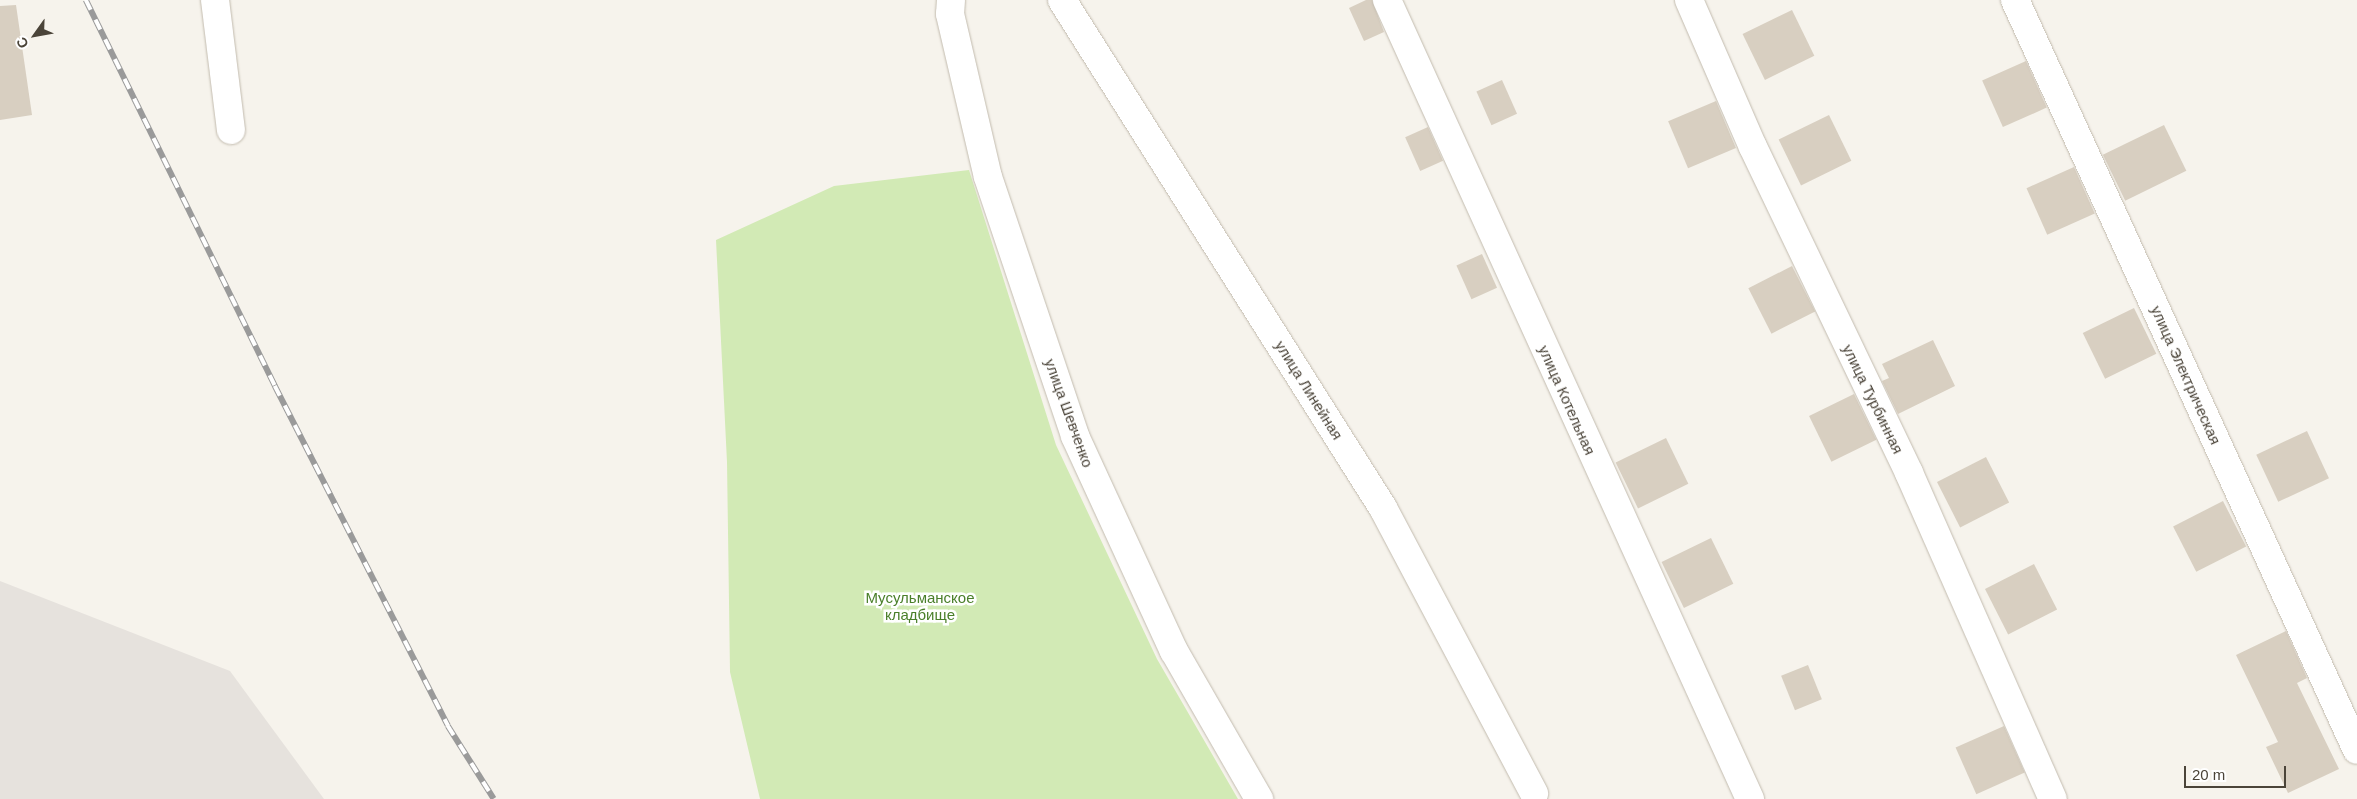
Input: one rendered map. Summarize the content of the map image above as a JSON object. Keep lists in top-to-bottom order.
{
  "streets": {
    "street": [
      "улица Электрическая",
      "улица Линейная",
      "улица Турбинная",
      "улица Котельная",
      "улица Шевченко"
    ]
  },
  "parks": ["Мусульманское кладбище"],
  "scale_bar": "20 m",
  "north": "bottom left"
}
